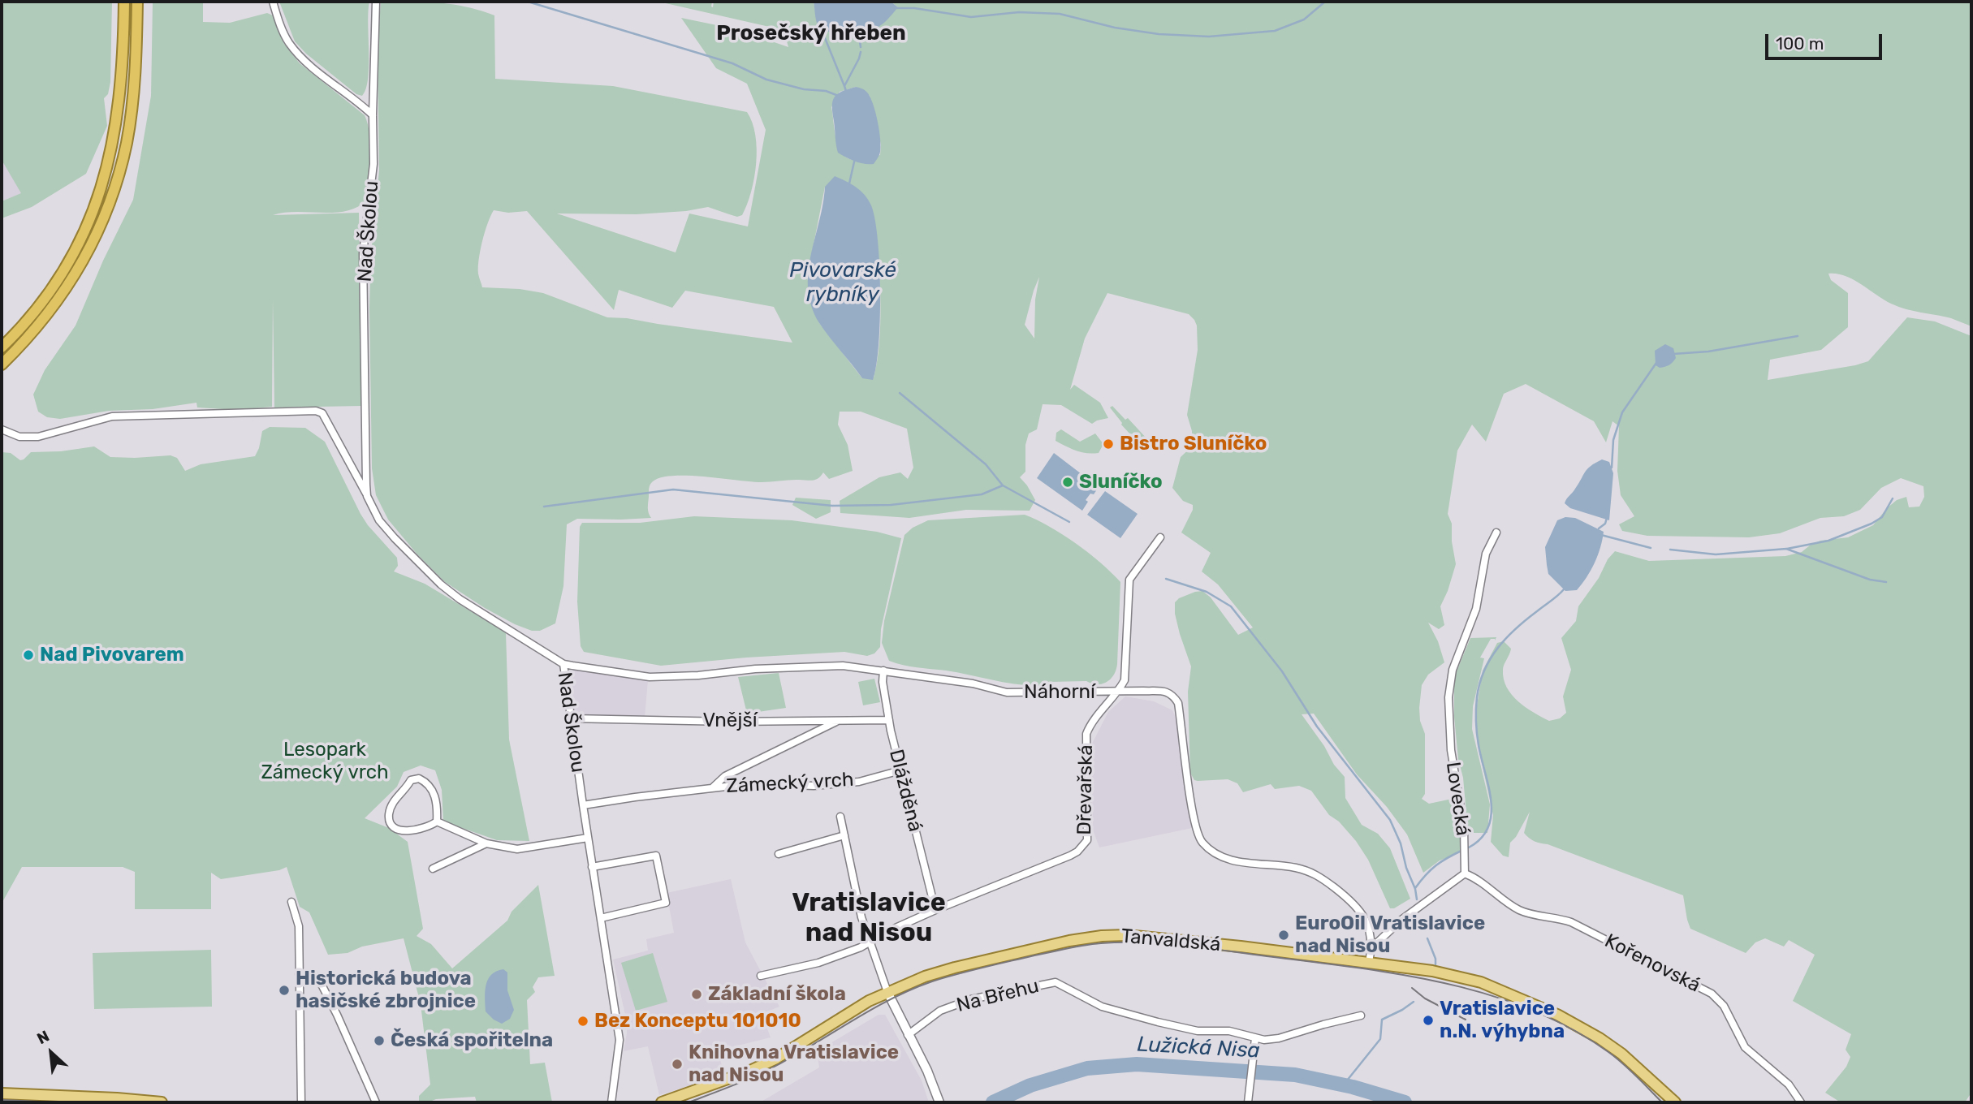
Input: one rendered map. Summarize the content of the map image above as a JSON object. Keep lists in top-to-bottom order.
{
  "streets": {
    "main road": ["Tanvaldská"],
    "street": [
      "Nad Školou",
      "Náhorní",
      "Vnější",
      "Zámecký vrch",
      "Dřevařská",
      "Dlážděná",
      "Lovecká",
      "Kořenovská",
      "Na Břehu"
    ]
  },
  "crossings": [
    ["Nad Školou", "Náhorní"],
    ["Nad Školou", "Vnější"],
    ["Nad Školou", "Zámecký vrch"],
    ["Náhorní", "Dřevařská"],
    ["Náhorní", "Dlážděná"],
    ["Náhorní", "Tanvaldská"],
    ["Vnější", "Zámecký vrch"],
    ["Vnější", "Dlážděná"],
    ["Zámecký vrch", "Dlážděná"],
    ["Dřevařská", "Dlážděná"],
    ["Lovecká", "Kořenovská"]
  ],
  "districts": ["Prosečský hřeben", "Vratislavice nad Nisou"],
  "water": ["Pivovarské rybníky", "Lužická Nisa"],
  "parks": ["Lesopark Zámecký vrch"],
  "places": [
    "Bistro Sluníčko",
    "Sluníčko",
    "Nad Pivovarem",
    "EuroOil Vratislavice nad Nisou",
    "Historická budova hasičské zbrojnice",
    "Základní škola",
    "Vratislavice n.N. výhybna",
    "Bez Konceptu 101010",
    "Česká spořitelna",
    "Knihovna Vratislavice nad Nisou"
  ],
  "scale_bar": "100 m",
  "north": "top left"
}
